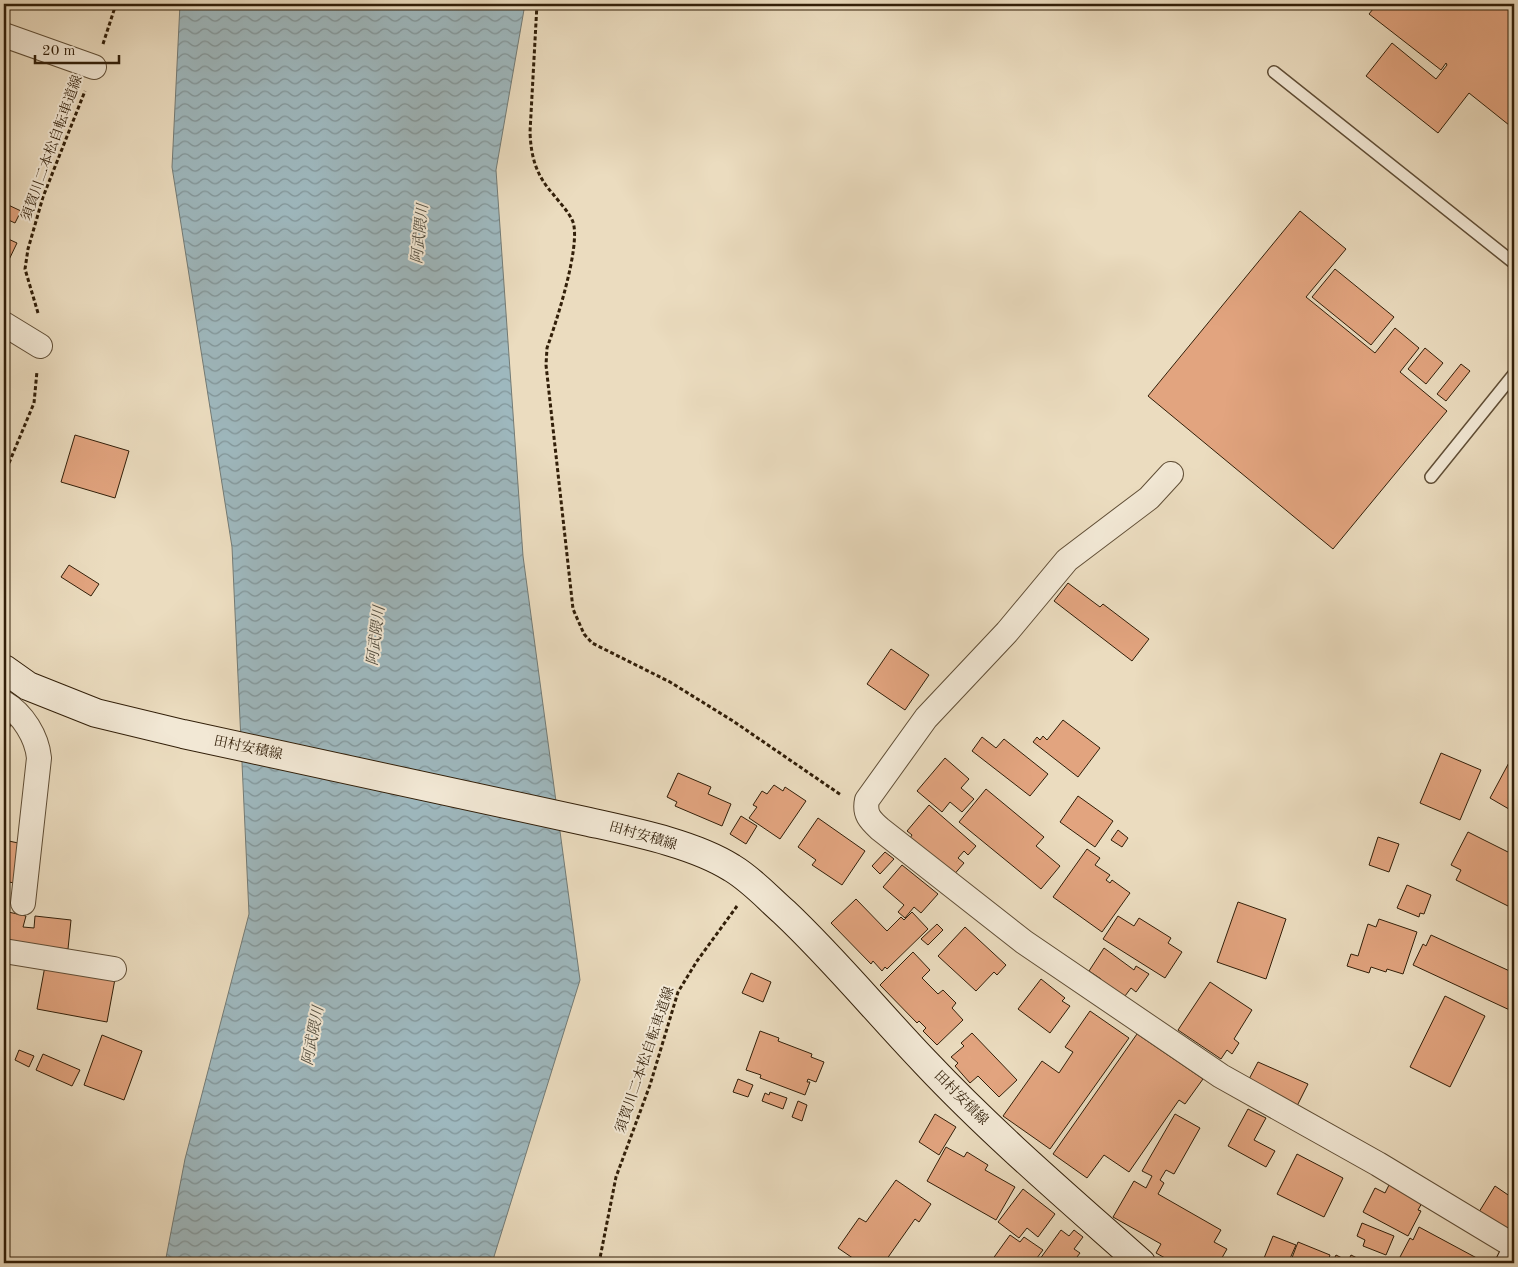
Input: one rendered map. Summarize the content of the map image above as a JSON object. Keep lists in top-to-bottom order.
{
  "streets": {
    "main road": ["田村安積線"],
    "path": ["須賀川二本松自転車道線"]
  },
  "crossings": [
    ["須賀川二本松自転車道線", "田村安積線"]
  ],
  "water": ["阿武隈川"],
  "scale_bar": "20 m"
}
